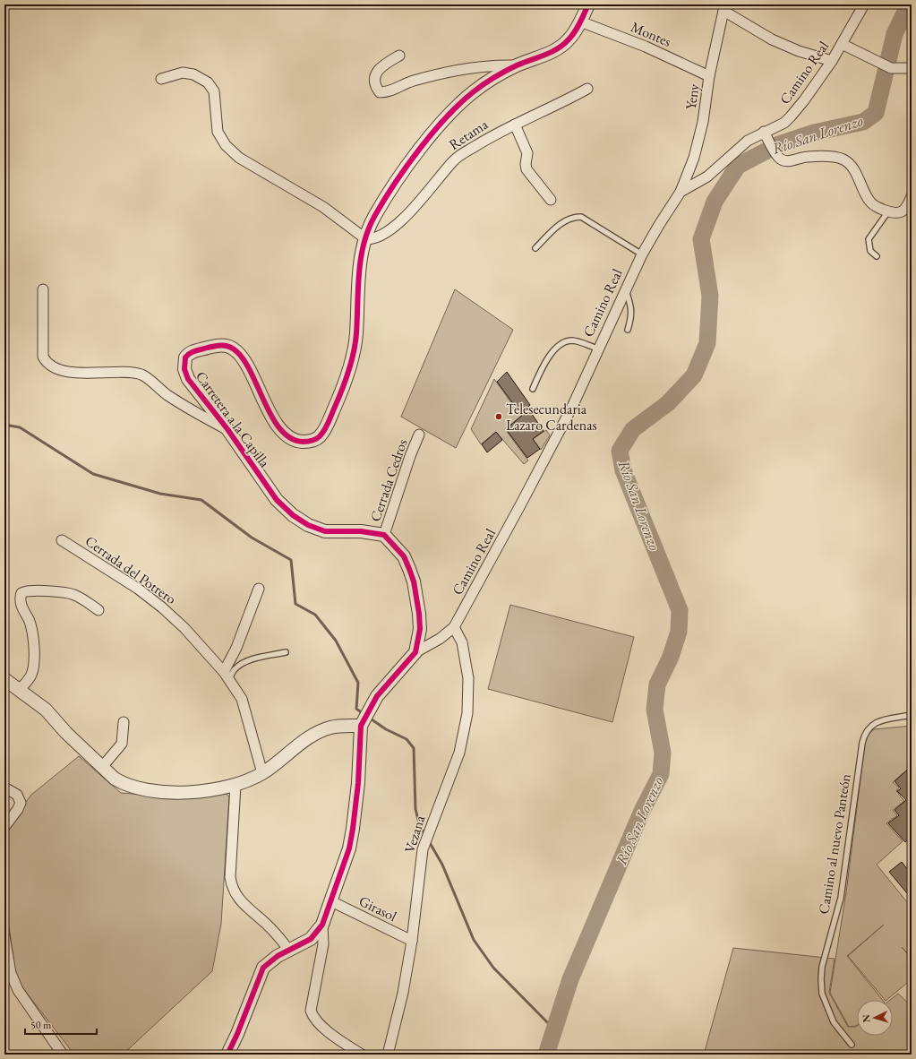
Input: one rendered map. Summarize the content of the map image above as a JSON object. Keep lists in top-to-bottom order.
{
  "streets": {
    "street": [
      "Montes",
      "Camino Real",
      "Yeny",
      "Retama",
      "Carretera a la Capilla",
      "Cerrada Cedros",
      "Cerrada del Potrero",
      "Vezana",
      "Girasol"
    ],
    "lane": ["Camino al nuevo Panteón"]
  },
  "crossings": [
    ["Montes", "Yeny"],
    ["Montes", "Carretera a la Capilla"],
    ["Camino Real", "Yeny"],
    ["Camino Real", "Vezana"],
    ["Retama", "Carretera a la Capilla"],
    ["Carretera a la Capilla", "Cerrada Cedros"],
    ["Vezana", "Girasol"]
  ],
  "water": ["Río San Lorenzo"],
  "places": ["Telesecundaria Lazaro Cardenas"],
  "scale_bar": "50 m",
  "north": "left"
}
